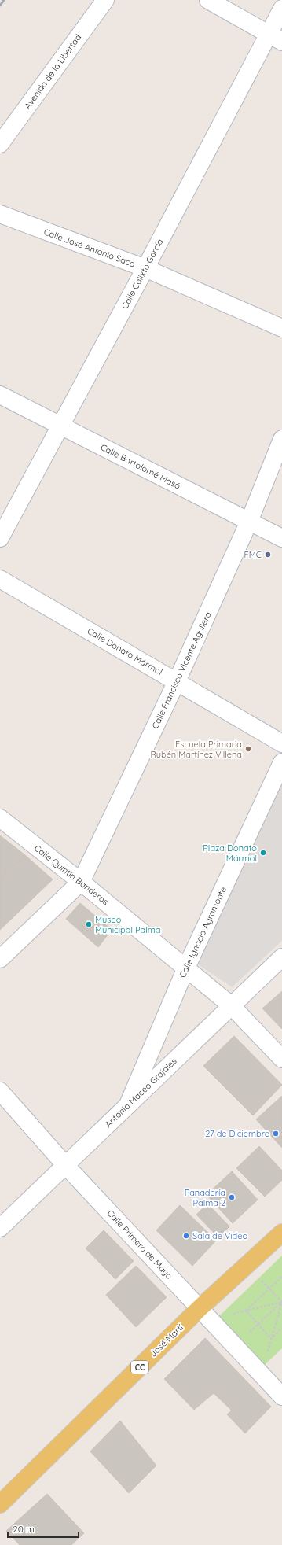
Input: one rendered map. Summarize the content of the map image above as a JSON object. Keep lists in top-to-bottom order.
{
  "streets": {
    "main road": ["José Martí", "CC"],
    "street": [
      "Avenida de la Libertad",
      "Calle José Antonio Saco",
      "Calle Calixto García",
      "Calle Bartolomé Masó",
      "Calle Donato Mármol",
      "Calle Francisco Vicente Aguilera",
      "Calle Quintín Banderas",
      "Calle Ignacio Agramonte",
      "Antonio Maceo Grajales",
      "Calle Primero de Mayo"
    ]
  },
  "crossings": [
    ["Calle José Antonio Saco", "Calle Calixto García"],
    ["Calle Calixto García", "Calle Bartolomé Masó"],
    ["Calle Bartolomé Masó", "Calle Francisco Vicente Aguilera"],
    ["Calle Donato Mármol", "Calle Francisco Vicente Aguilera"],
    ["Calle Francisco Vicente Aguilera", "Calle Quintín Banderas"],
    ["Calle Quintín Banderas", "Calle Ignacio Agramonte"],
    ["Calle Quintín Banderas", "Antonio Maceo Grajales"],
    ["Calle Ignacio Agramonte", "Antonio Maceo Grajales"],
    ["Antonio Maceo Grajales", "Calle Primero de Mayo"],
    ["Calle Primero de Mayo", "José Martí"]
  ],
  "places": [
    "FMC",
    "Escuela Primaria Rubén Martínez Villena",
    "Plaza Donato Mármol",
    "Museo Municipal Palma",
    "27 de Diciembre",
    "Panadería Palma 2",
    "Sala de Video"
  ],
  "scale_bar": "20 m"
}
